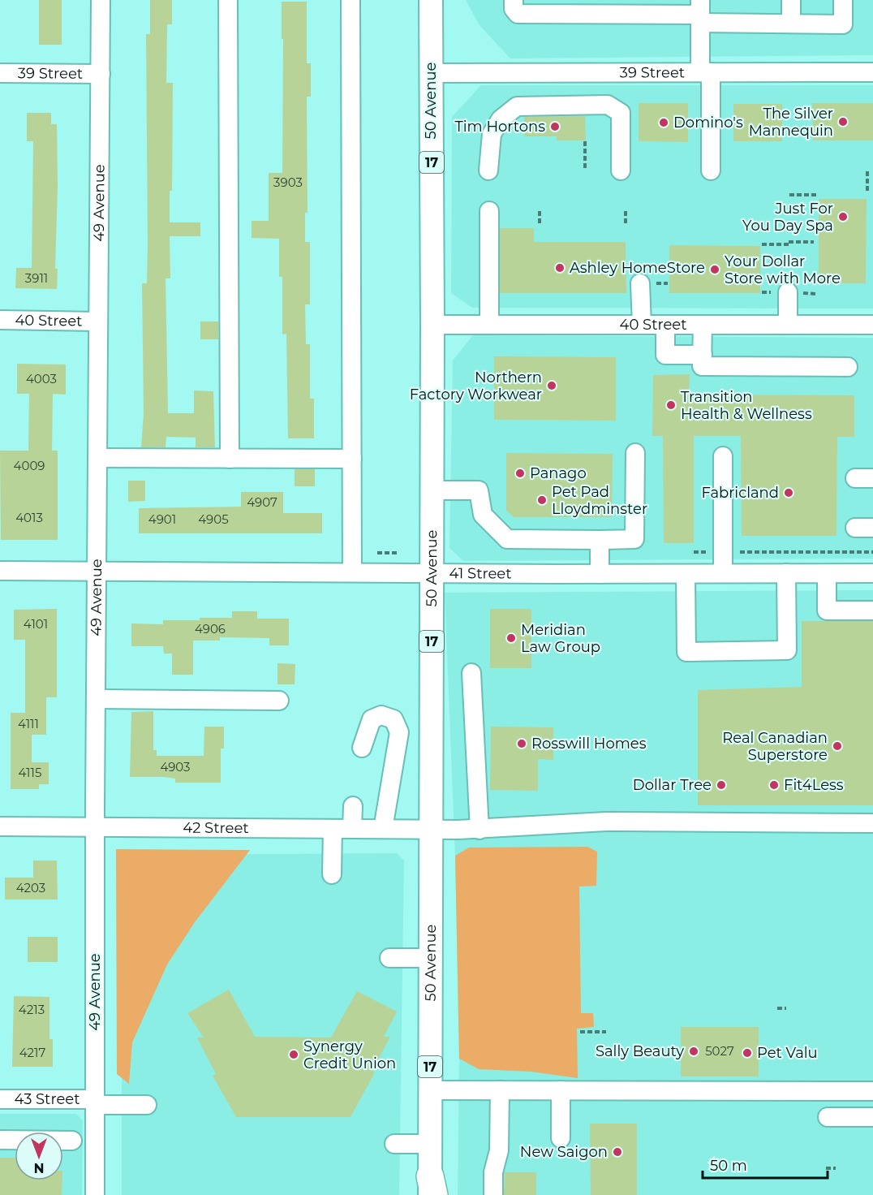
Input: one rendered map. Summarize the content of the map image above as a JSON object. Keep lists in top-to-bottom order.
{
  "streets": {
    "main road": ["50 Avenue", "17"],
    "street": [
      "39 Street",
      "49 Avenue",
      "40 Street",
      "41 Street",
      "42 Street",
      "43 Street"
    ]
  },
  "crossings": [
    ["39 Street", "50 Avenue"],
    ["39 Street", "49 Avenue"],
    ["50 Avenue", "40 Street"],
    ["50 Avenue", "41 Street"],
    ["50 Avenue", "42 Street"],
    ["49 Avenue", "40 Street"],
    ["49 Avenue", "41 Street"],
    ["49 Avenue", "42 Street"],
    ["49 Avenue", "43 Street"]
  ],
  "places": [
    "The Silver Mannequin",
    "Domino's",
    "Tim Hortons",
    "Just For You Day Spa",
    "Ashley HomeStore",
    "Your Dollar Store with More",
    "Northern Factory Workwear",
    "Transition Health & Wellness",
    "Panago",
    "Fabricland",
    "Pet Pad Lloydminster",
    "Meridian Law Group",
    "Rosswill Homes",
    "Real Canadian Superstore",
    "Dollar Tree",
    "Fit4Less",
    "Sally Beauty",
    "Pet Valu",
    "Synergy Credit Union",
    "New Saigon"
  ],
  "house_numbers": [
    "3903",
    "3911",
    "4003",
    "4009",
    "4907",
    "4013",
    "4901",
    "4905",
    "4101",
    "4906",
    "4111",
    "4903",
    "4115",
    "4203",
    "4213",
    "5027",
    "4217"
  ],
  "scale_bar": "50 m",
  "north": "bottom"
}
